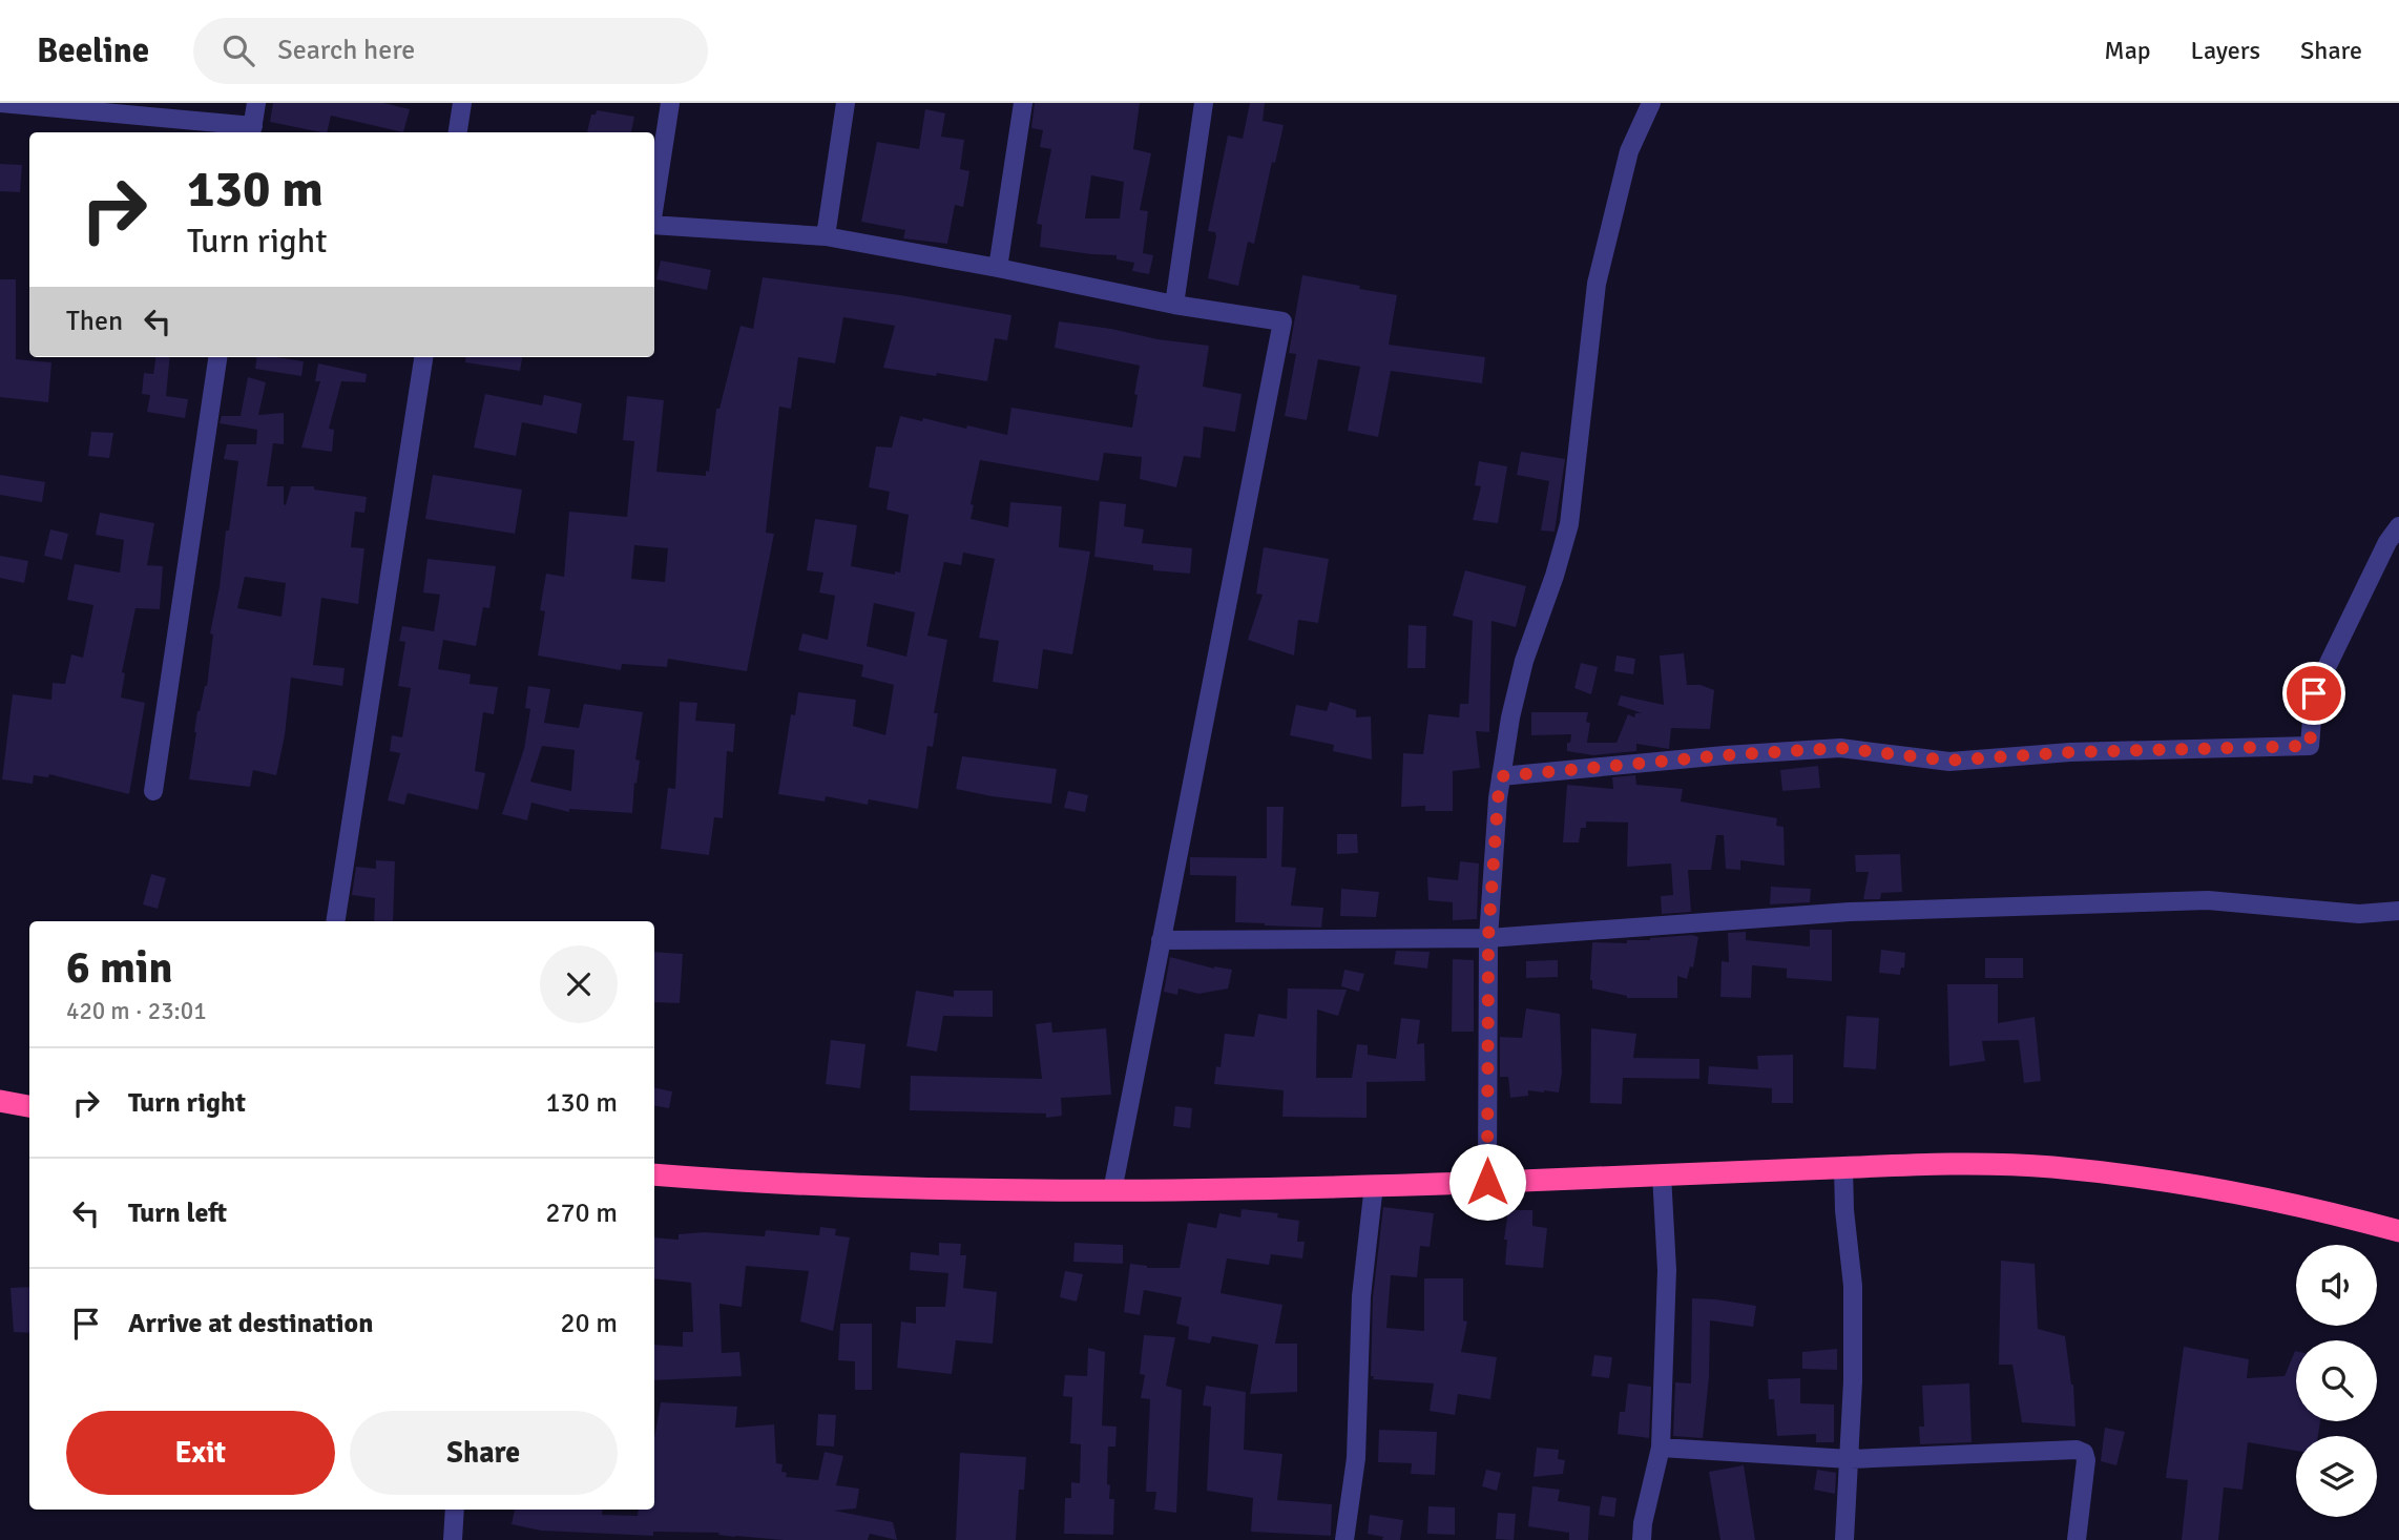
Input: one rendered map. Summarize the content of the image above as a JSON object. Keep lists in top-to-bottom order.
{
  "page": {
    "header": "Beeline",
    "search": "Search here",
    "nav": ["Map", "Layers", "Share"],
    "turn": ["130 m", "Turn right"],
    "then": "Then",
    "heading": ["6 min", "420 m · 23:01"],
    "list": [
      {
        "name": "Turn right",
        "value": "130 m"
      },
      {
        "name": "Turn left",
        "value": "270 m"
      },
      {
        "name": "Arrive at destination",
        "value": "20 m"
      }
    ],
    "buttons": ["Exit", "Share"]
  }
}
